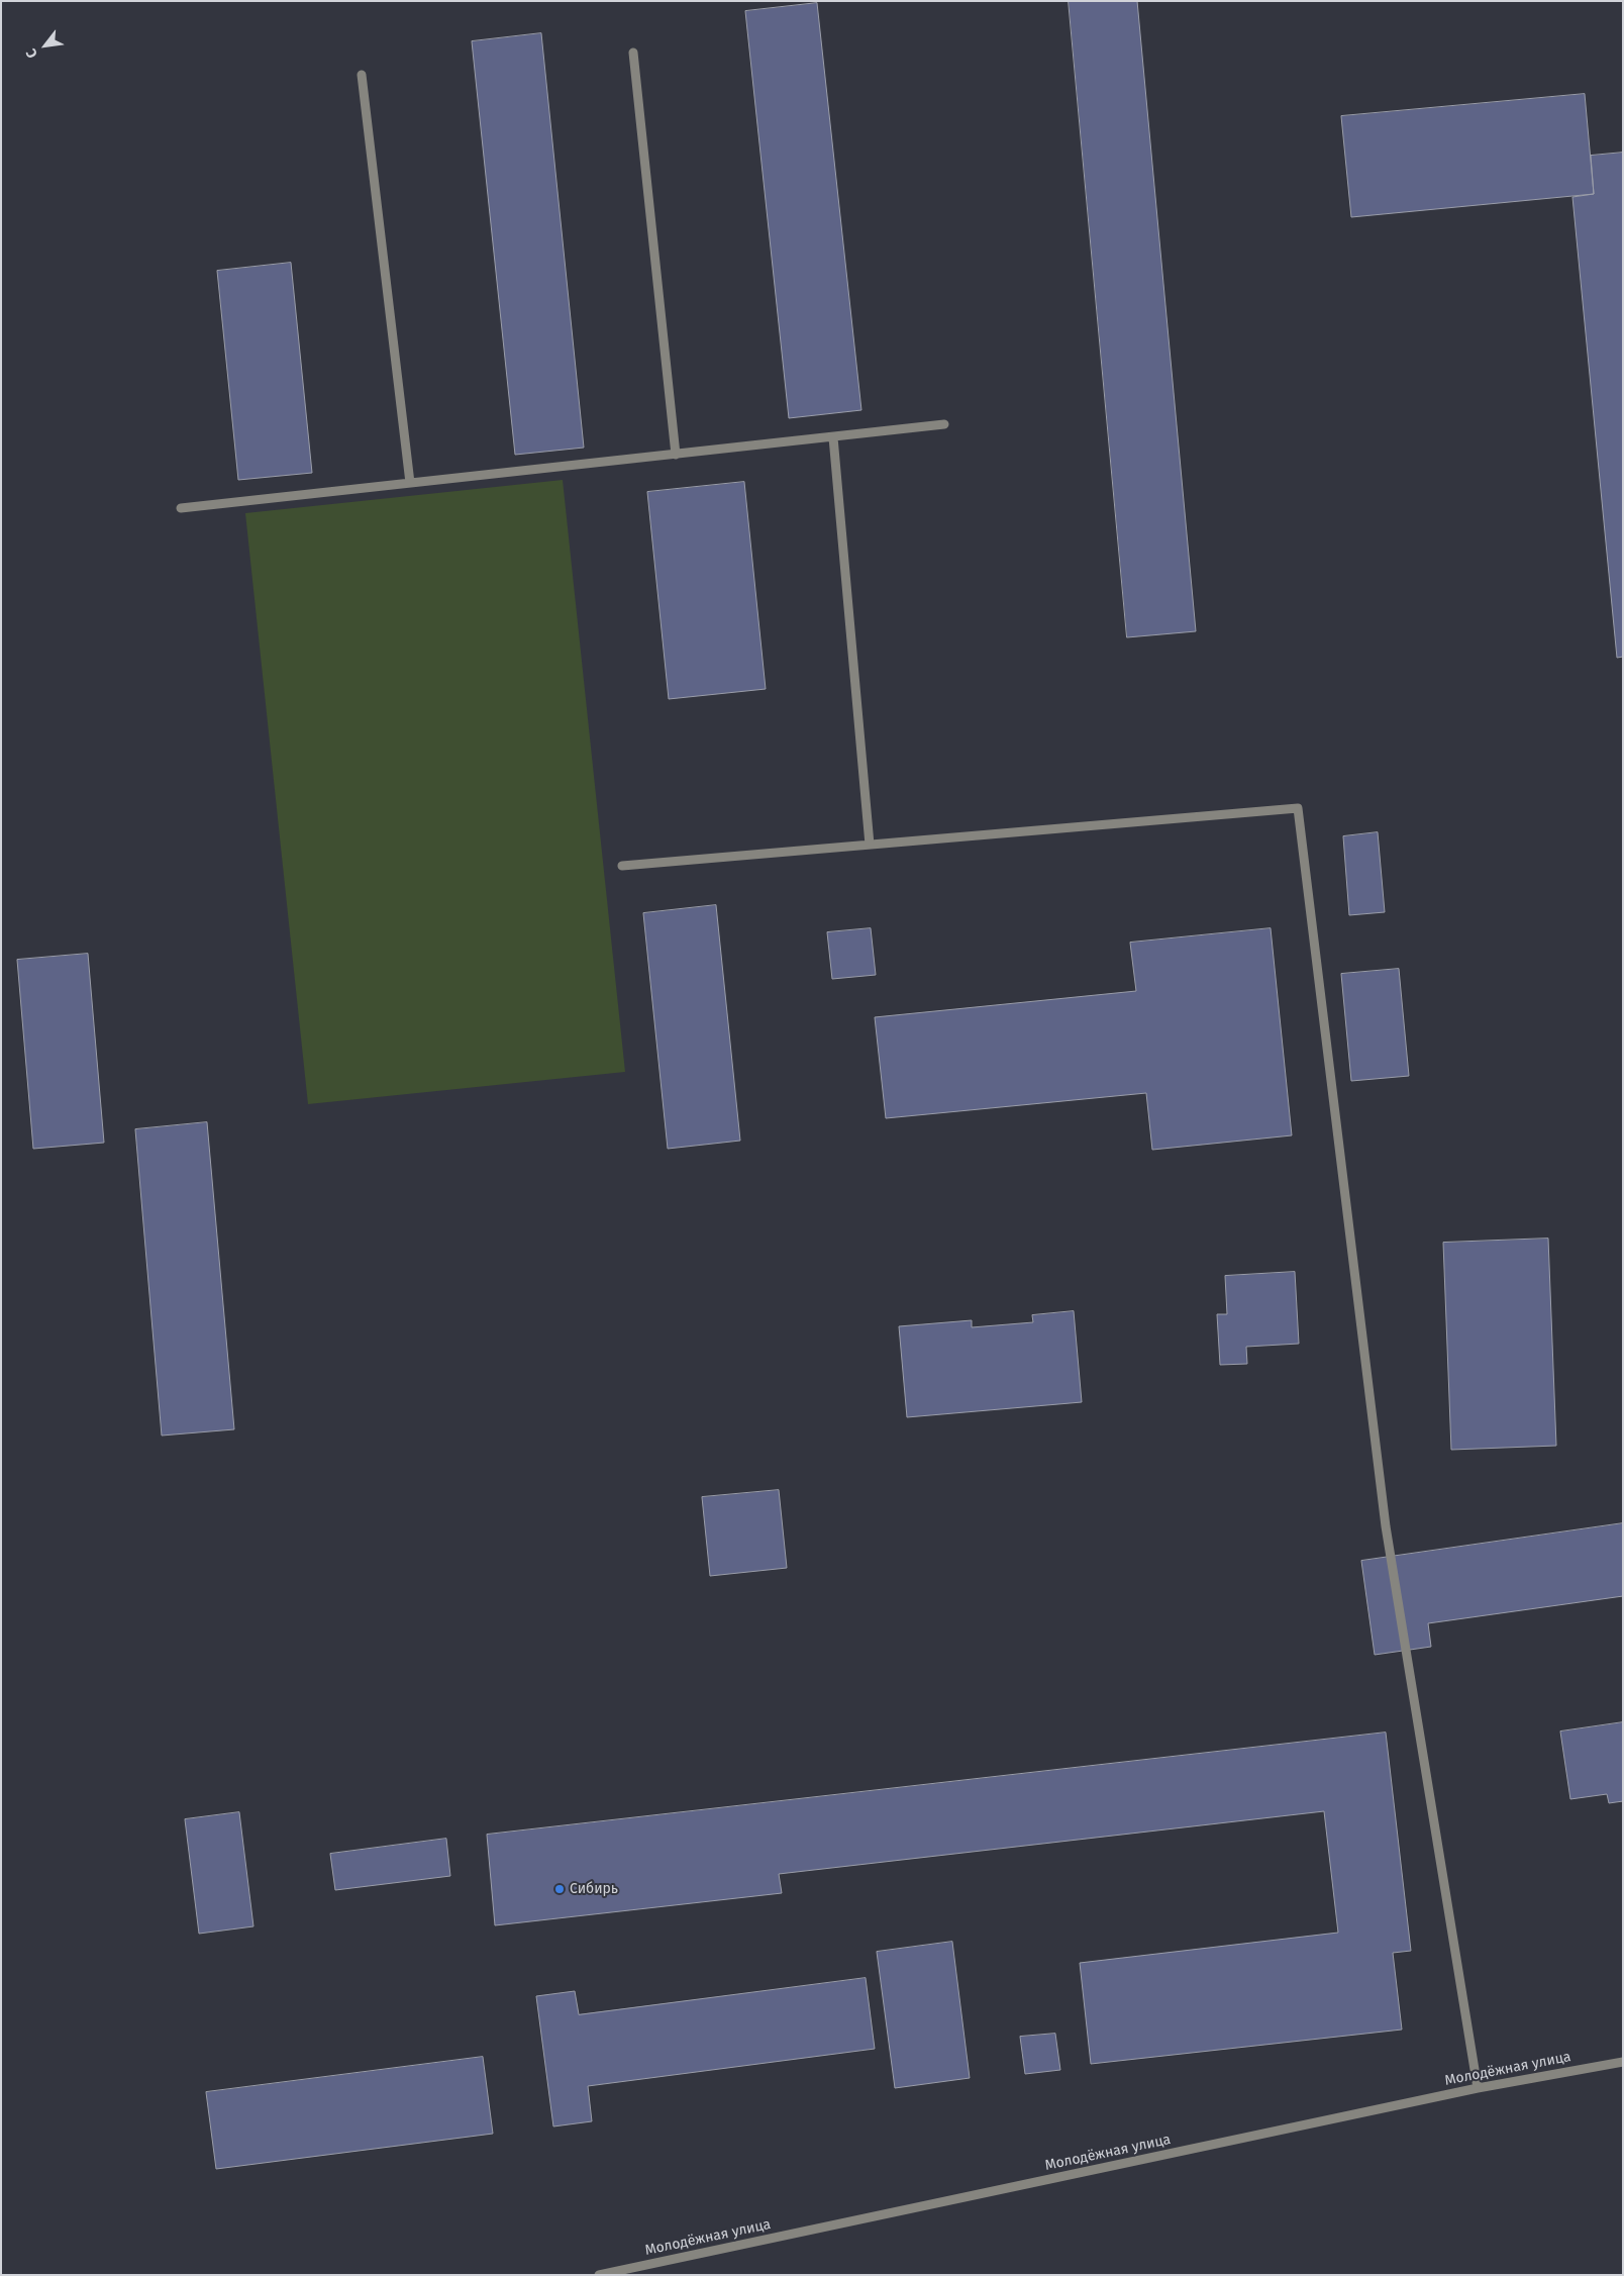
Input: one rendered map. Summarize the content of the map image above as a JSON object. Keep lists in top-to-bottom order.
{
  "streets": {
    "street": ["Молодёжная улица"]
  },
  "places": ["Сибирь"],
  "north": "bottom left"
}
